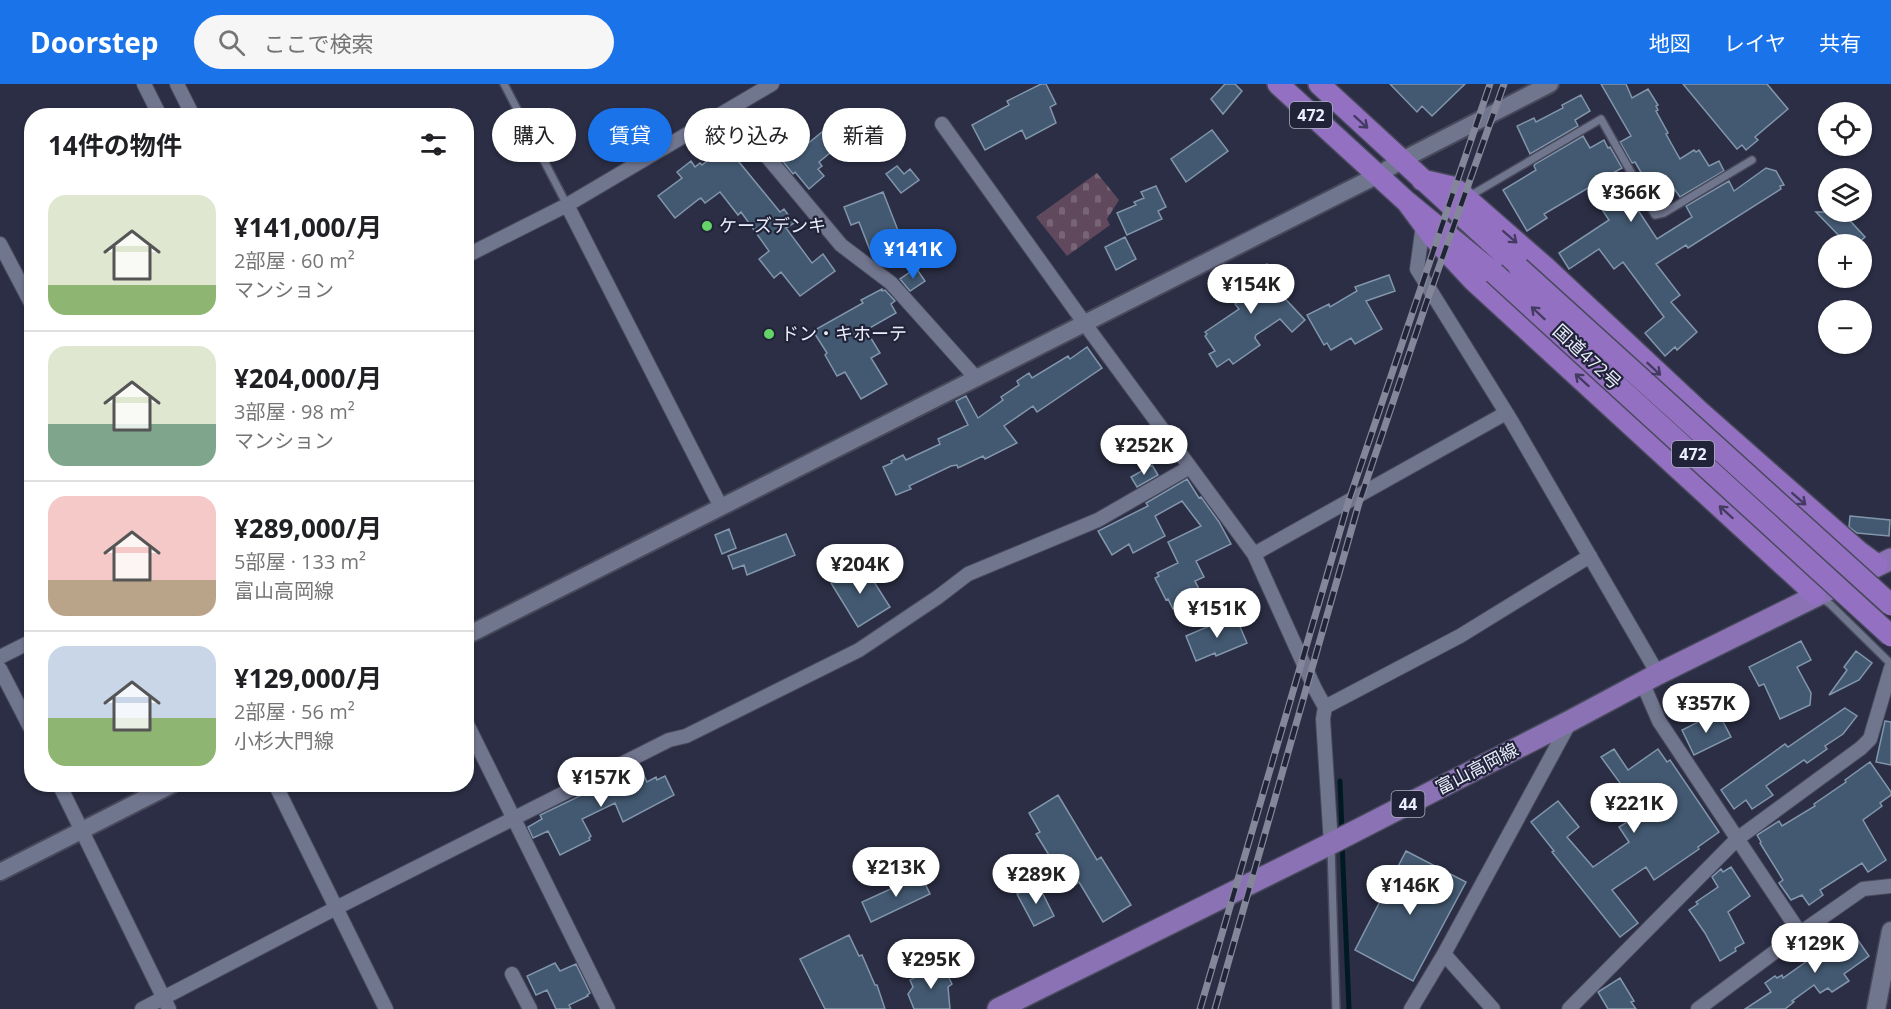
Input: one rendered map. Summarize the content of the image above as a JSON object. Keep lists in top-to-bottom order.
{
  "streets": {
    "highway": ["472", "国道472号"],
    "main road": ["富山高岡線", "44"]
  },
  "places": ["ケーズデンキ", "ドン・キホーテ"],
  "page": {
    "header": "Doorstep",
    "search": "ここで検索",
    "nav": ["地図", "レイヤ", "共有"],
    "map_buttons": ["+", "−"],
    "chip": [
      "購入",
      "賃貸",
      "絞り込み",
      "新着"
    ],
    "heading": "14件の物件",
    "price": [
      "¥366K",
      "¥141K",
      "¥154K",
      "¥252K",
      "¥204K",
      "¥151K",
      "¥357K",
      "¥157K",
      "¥221K",
      "¥213K",
      "¥289K",
      "¥146K",
      "¥129K",
      "¥295K"
    ],
    "list": [
      {
        "name": "¥141,000/月",
        "note": "2部屋 · 60 m² · マンション"
      },
      {
        "name": "¥204,000/月",
        "note": "3部屋 · 98 m² · マンション"
      },
      {
        "name": "¥289,000/月",
        "note": "5部屋 · 133 m² · 富山高岡線"
      },
      {
        "name": "¥129,000/月",
        "note": "2部屋 · 56 m² · 小杉大門線"
      }
    ]
  }
}
